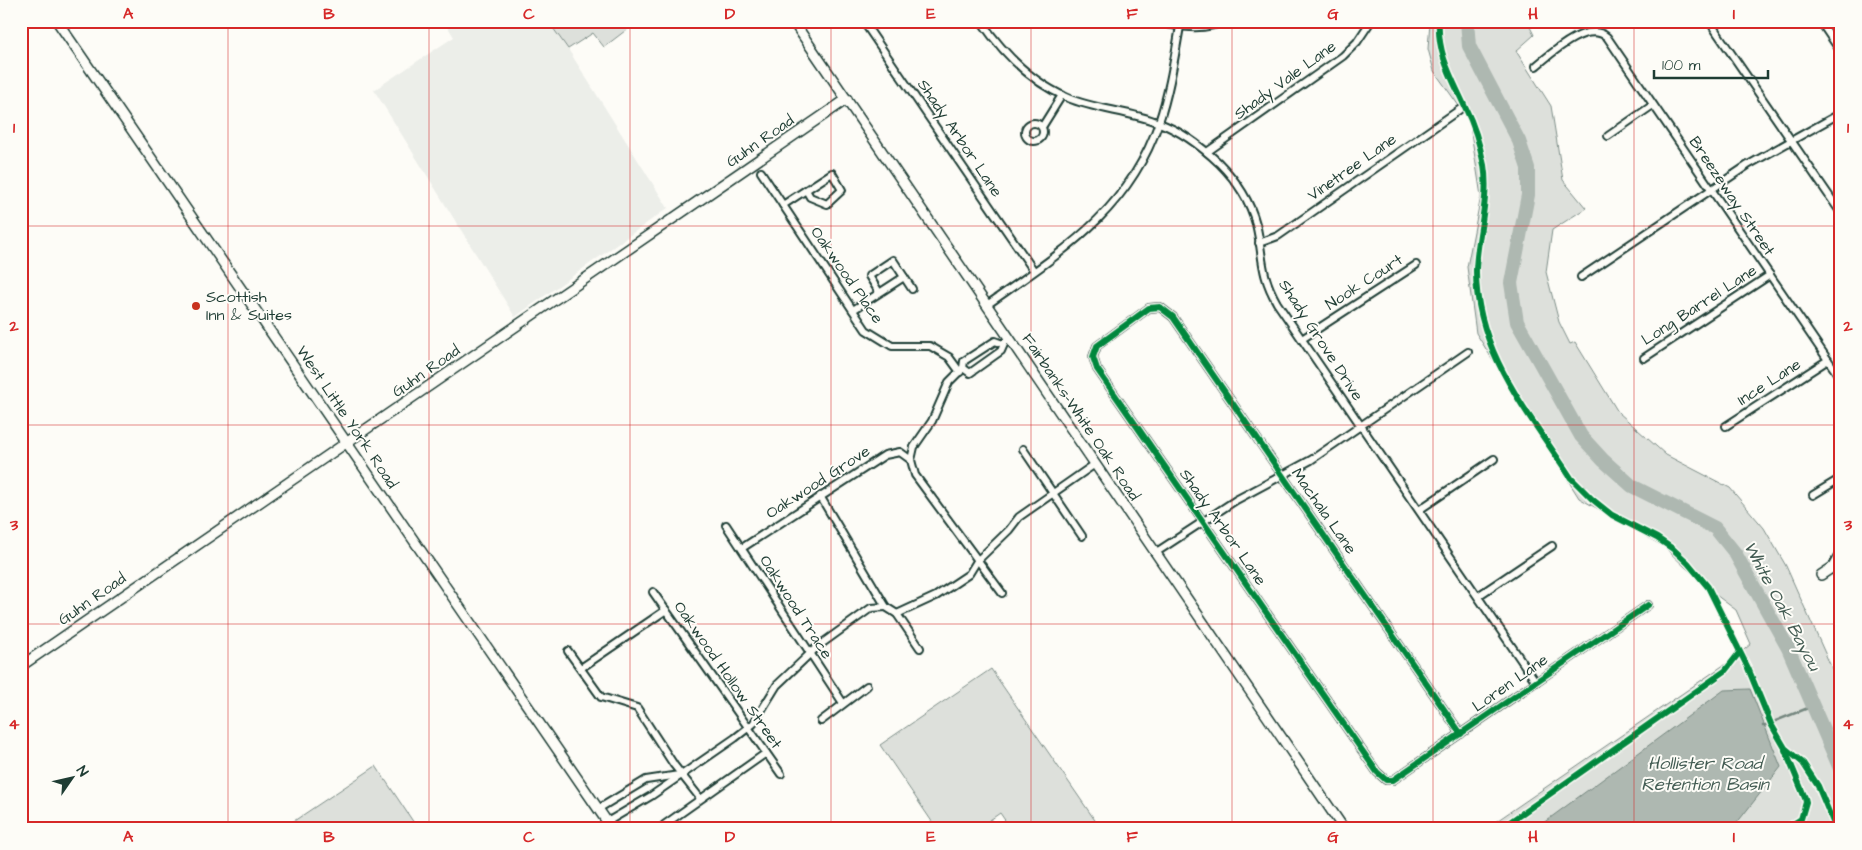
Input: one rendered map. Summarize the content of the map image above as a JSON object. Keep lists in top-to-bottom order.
{
  "streets": {
    "street": [
      "Shady Vale Lane",
      "Shady Arbor Lane",
      "Guhn Road",
      "Vinetree Lane",
      "Breezeway Street",
      "Oakwood Place",
      "Nook Court",
      "Long Barrel Lane",
      "Shady Grove Drive",
      "Ince Lane",
      "West Little York Road",
      "Fairbanks-White Oak Road",
      "Oakwood Grove",
      "Machala Lane",
      "Oakwood Trace",
      "Oakwood Hollow Street",
      "Loren Lane"
    ]
  },
  "crossings": [
    ["Shady Vale Lane", "Shady Grove Drive"],
    ["Shady Arbor Lane", "Machala Lane"],
    ["Shady Arbor Lane", "Loren Lane"],
    ["Guhn Road", "West Little York Road"],
    ["Guhn Road", "Fairbanks-White Oak Road"],
    ["Vinetree Lane", "Shady Grove Drive"],
    ["Breezeway Street", "Long Barrel Lane"],
    ["Breezeway Street", "Ince Lane"],
    ["Nook Court", "Shady Grove Drive"],
    ["Shady Grove Drive", "Loren Lane"],
    ["Oakwood Grove", "Oakwood Trace"],
    ["Machala Lane", "Loren Lane"]
  ],
  "water": ["White Oak Bayou", "Hollister Road Retention Basin"],
  "places": ["Scottish Inn & Suites"],
  "scale_bar": "100 m",
  "north": "top right",
  "grid": {
    "columns": [
      "A",
      "B",
      "C",
      "D",
      "E",
      "F",
      "G",
      "H",
      "I"
    ],
    "rows": [
      "1",
      "2",
      "3",
      "4"
    ]
  }
}
